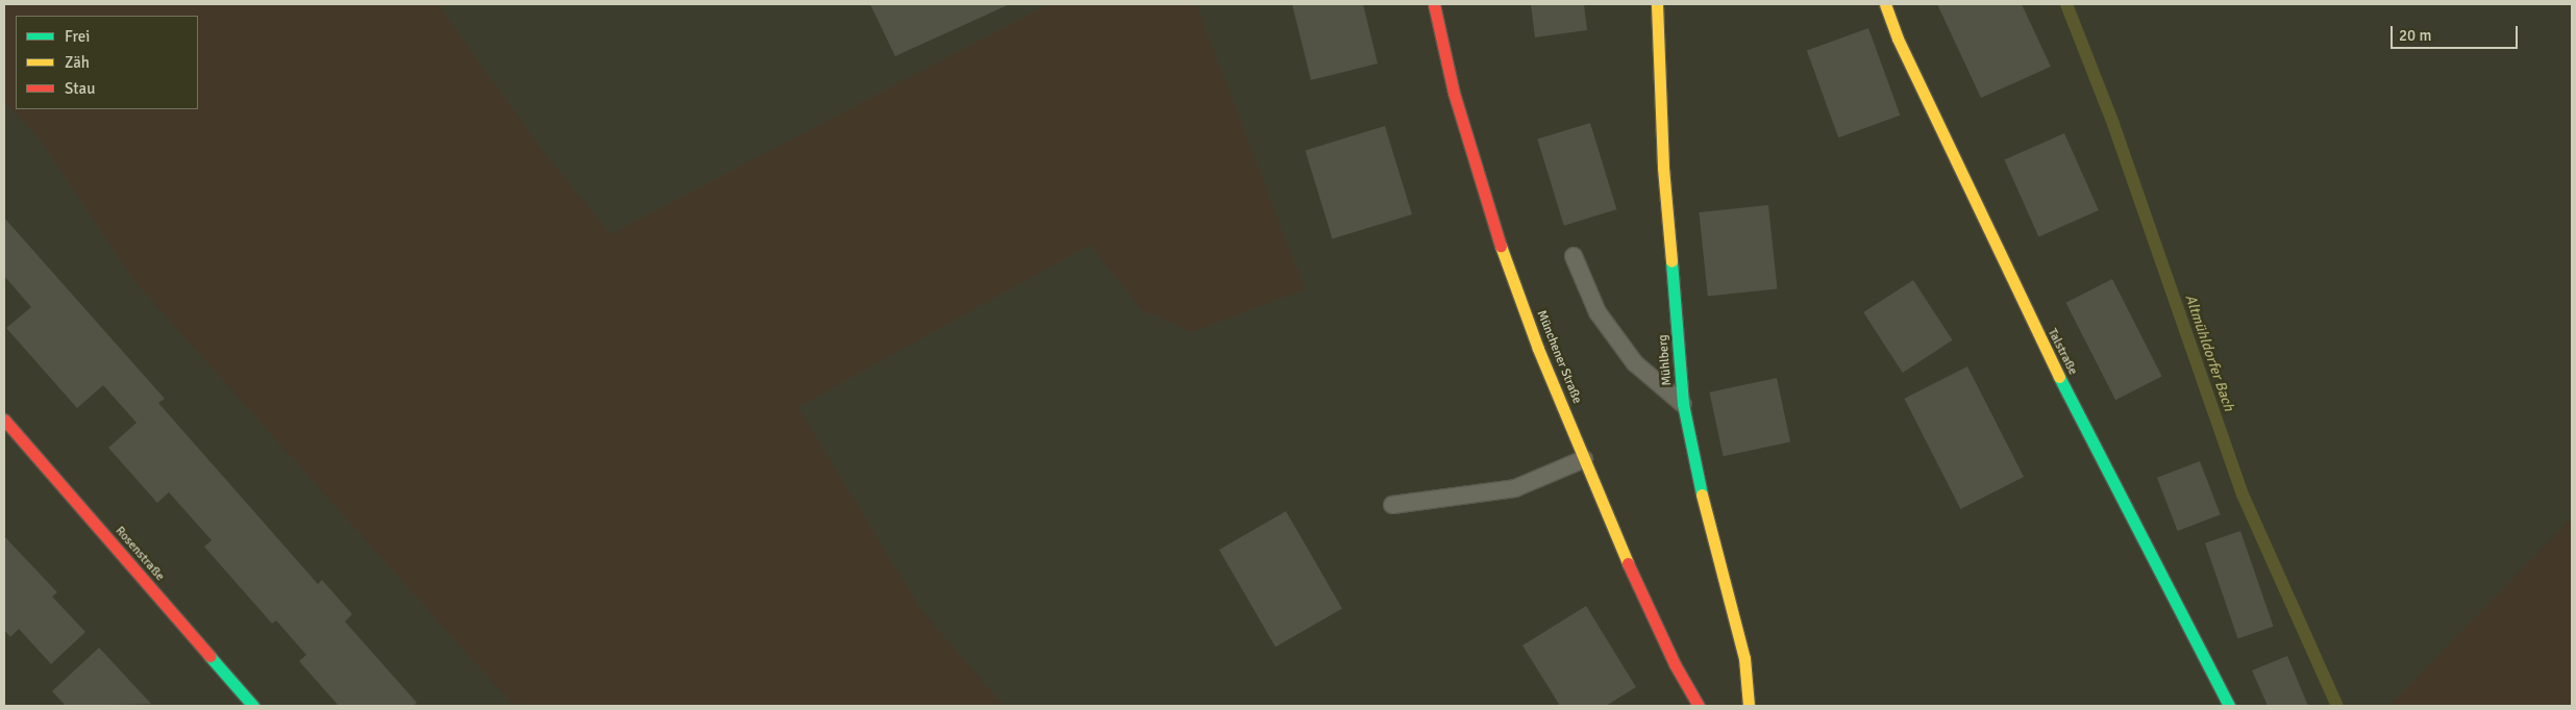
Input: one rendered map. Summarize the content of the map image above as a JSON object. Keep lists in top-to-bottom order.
{
  "streets": {
    "street": [
      "Talstraße",
      "Münchener Straße",
      "Mühlberg",
      "Rosenstraße"
    ]
  },
  "water": ["Altmühldorfer Bach"],
  "legend": ["Frei", "Zäh", "Stau"],
  "scale_bar": "20 m"
}
